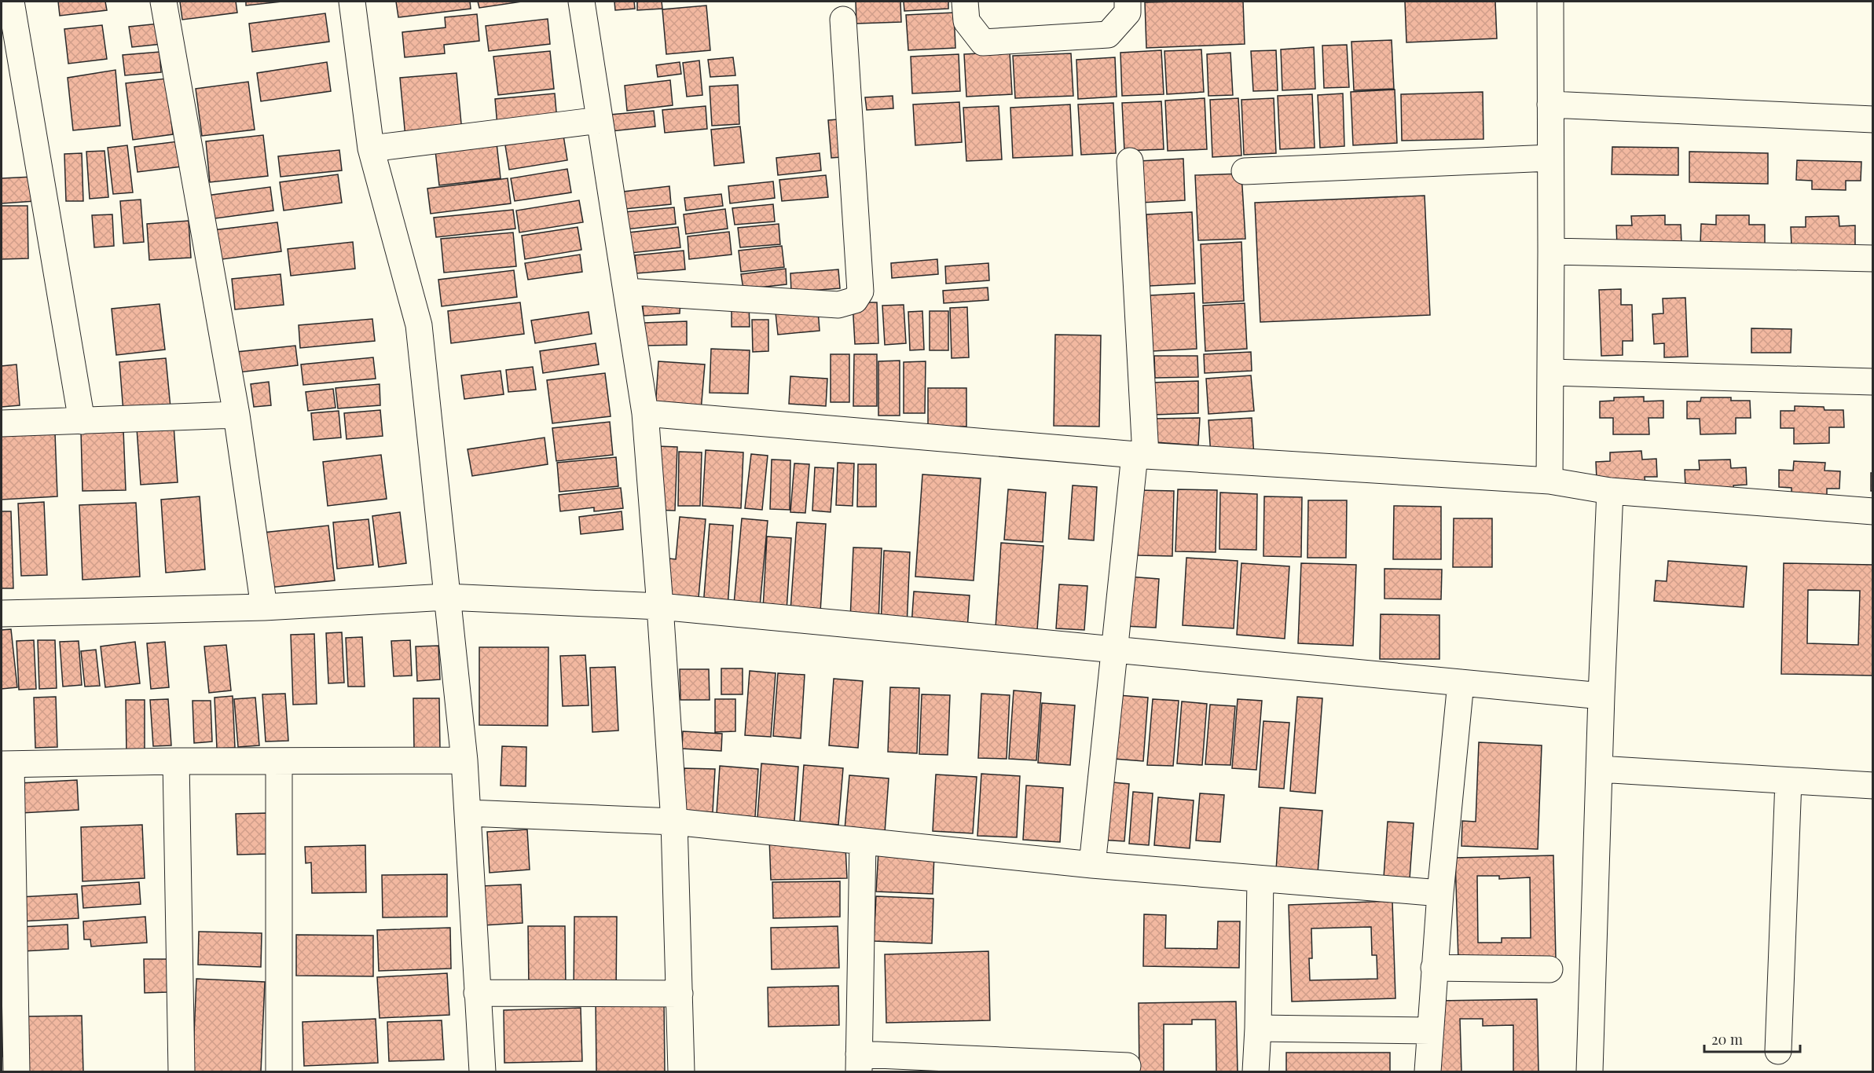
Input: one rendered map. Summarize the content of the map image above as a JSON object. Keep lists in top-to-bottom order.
{
  "scale_bar": "20 m"
}
